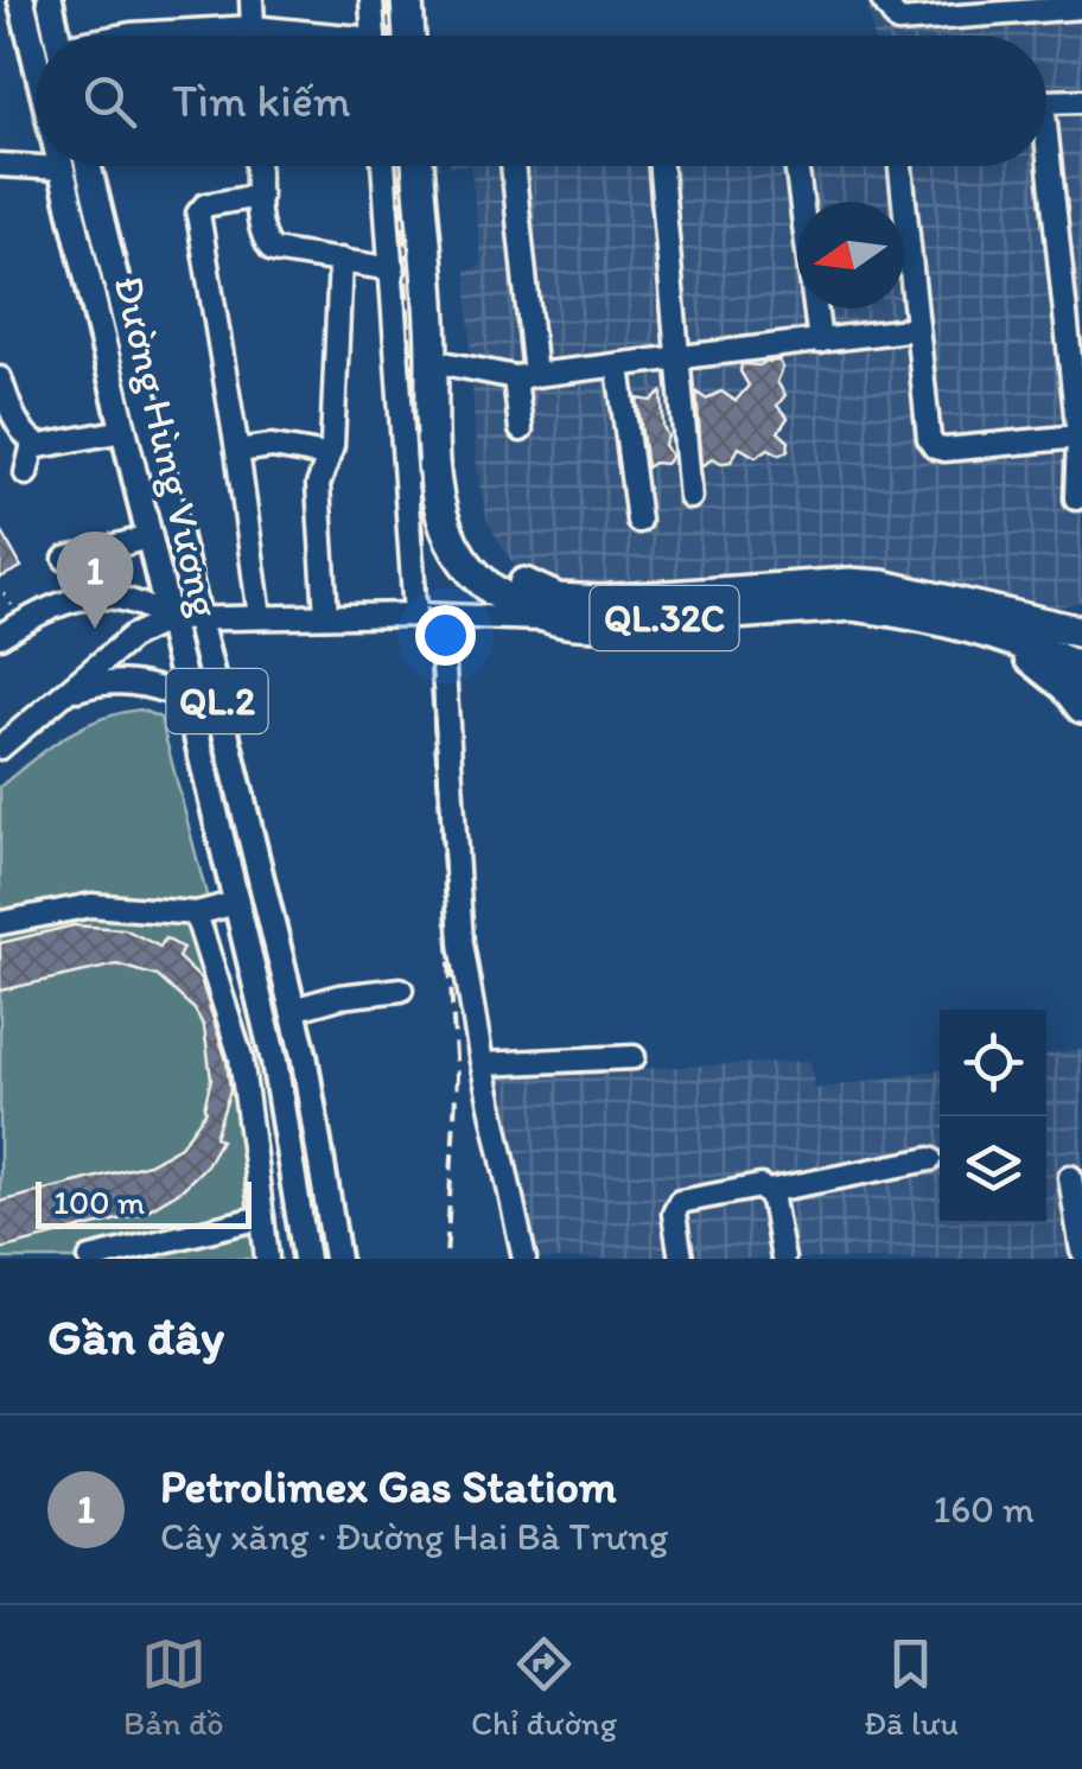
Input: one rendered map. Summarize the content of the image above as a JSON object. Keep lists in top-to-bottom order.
{
  "streets": {
    "highway": ["QL.32C"],
    "main road": ["Đường Hùng Vương", "QL.2"]
  },
  "scale_bar": "100 m",
  "north": "left",
  "page": {
    "search": "Tìm kiếm",
    "pins": "1",
    "scale": "100 m",
    "heading": "Gần đây",
    "list": [
      {
        "mark": "1",
        "name": "Petrolimex Gas Statiom",
        "note": "Cây xăng · Đường Hai Bà Trưng",
        "value": "160 m"
      }
    ],
    "nav": ["Bản đồ", "Chỉ đường", "Đã lưu"]
  }
}
